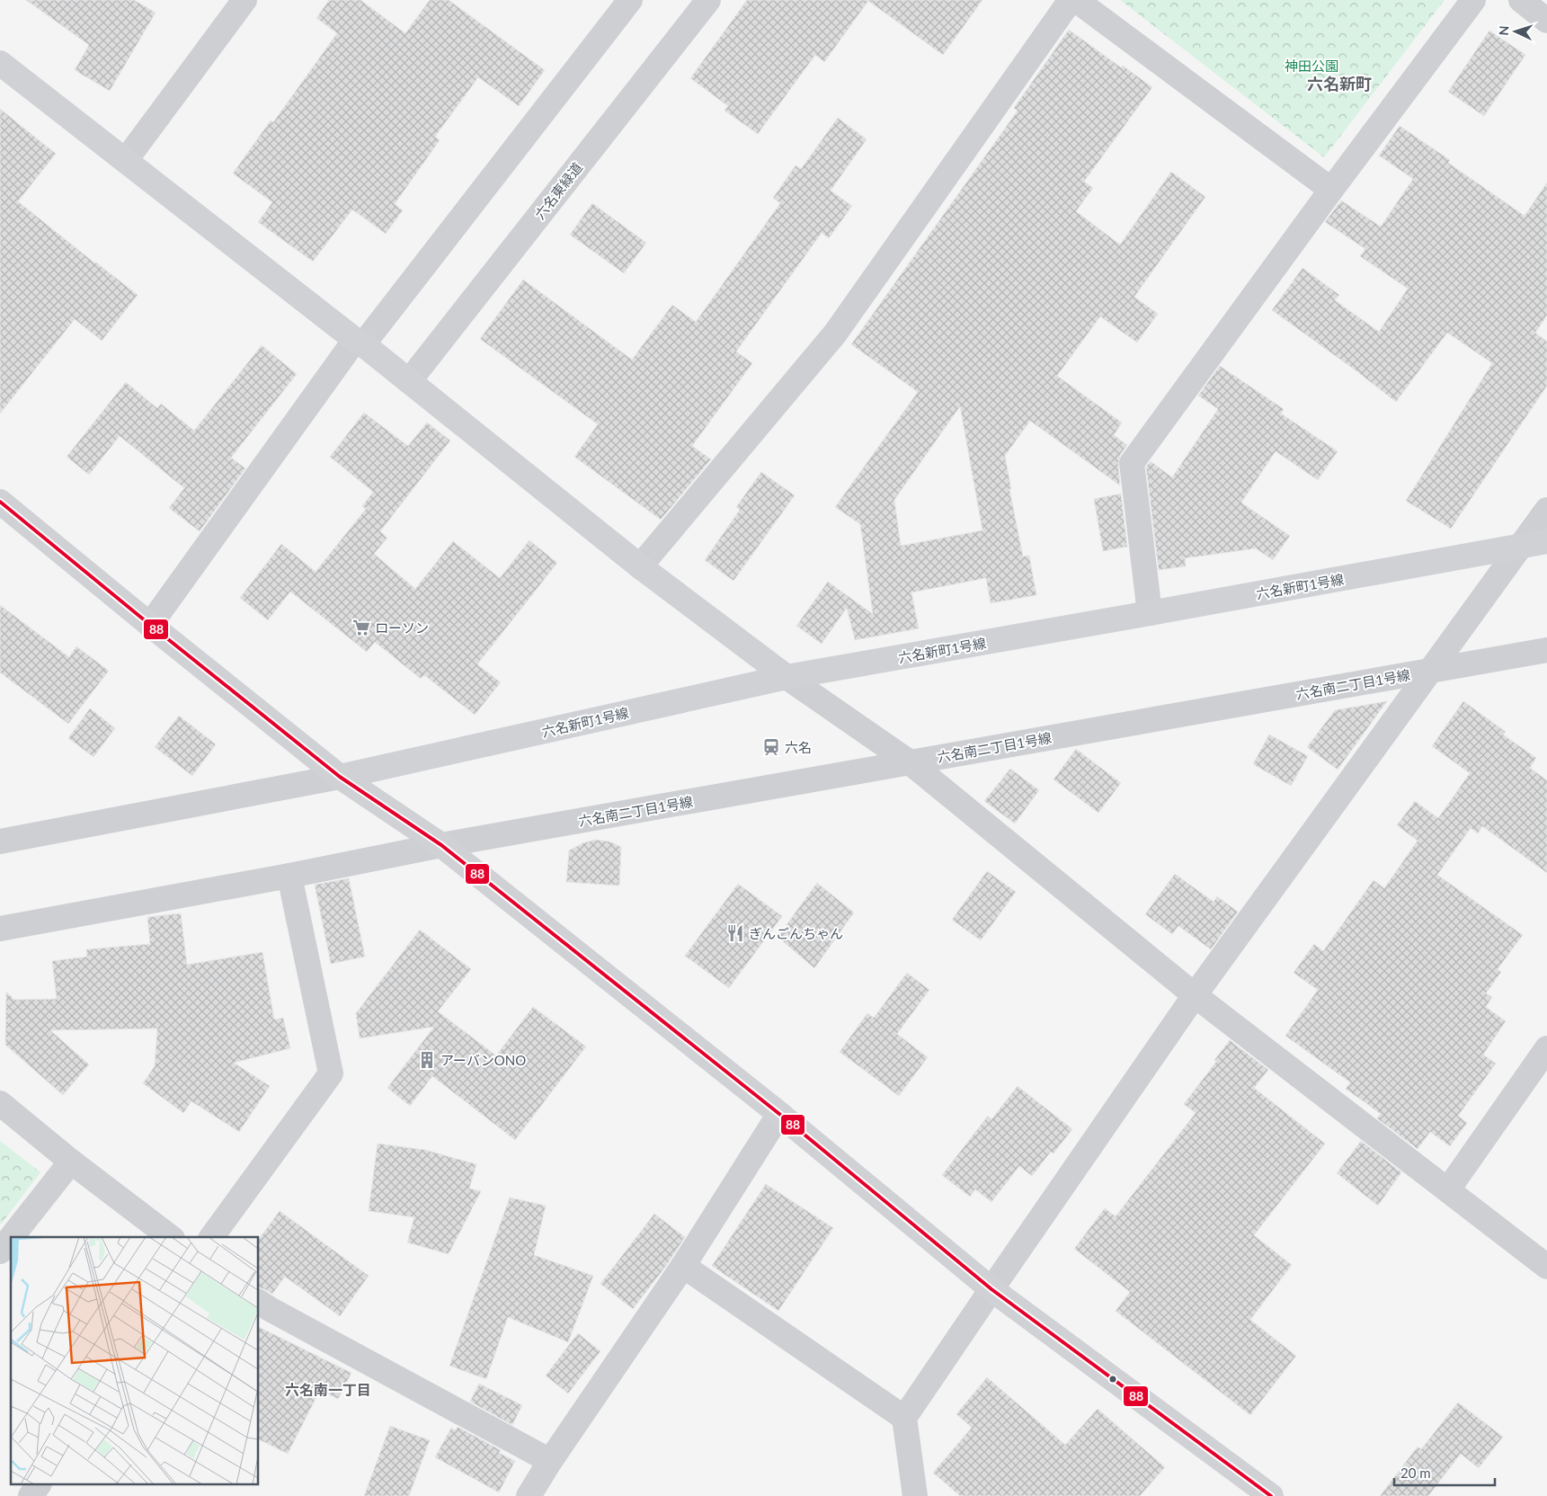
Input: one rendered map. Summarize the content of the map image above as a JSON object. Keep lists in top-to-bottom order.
{
  "streets": {
    "street": ["六名東緑道", "六名新町1号線", "六名南二丁目1号線"]
  },
  "districts": ["六名新町", "六名南一丁目"],
  "parks": ["神田公園"],
  "places": {
    "supermarket": ["ローソン"],
    "station": ["六名"],
    "restaurant": ["ぎんごんちゃん"],
    "building": ["アーバンONO"]
  },
  "lines": ["transit line 88"],
  "scale_bar": "20 m",
  "north": "left"
}
